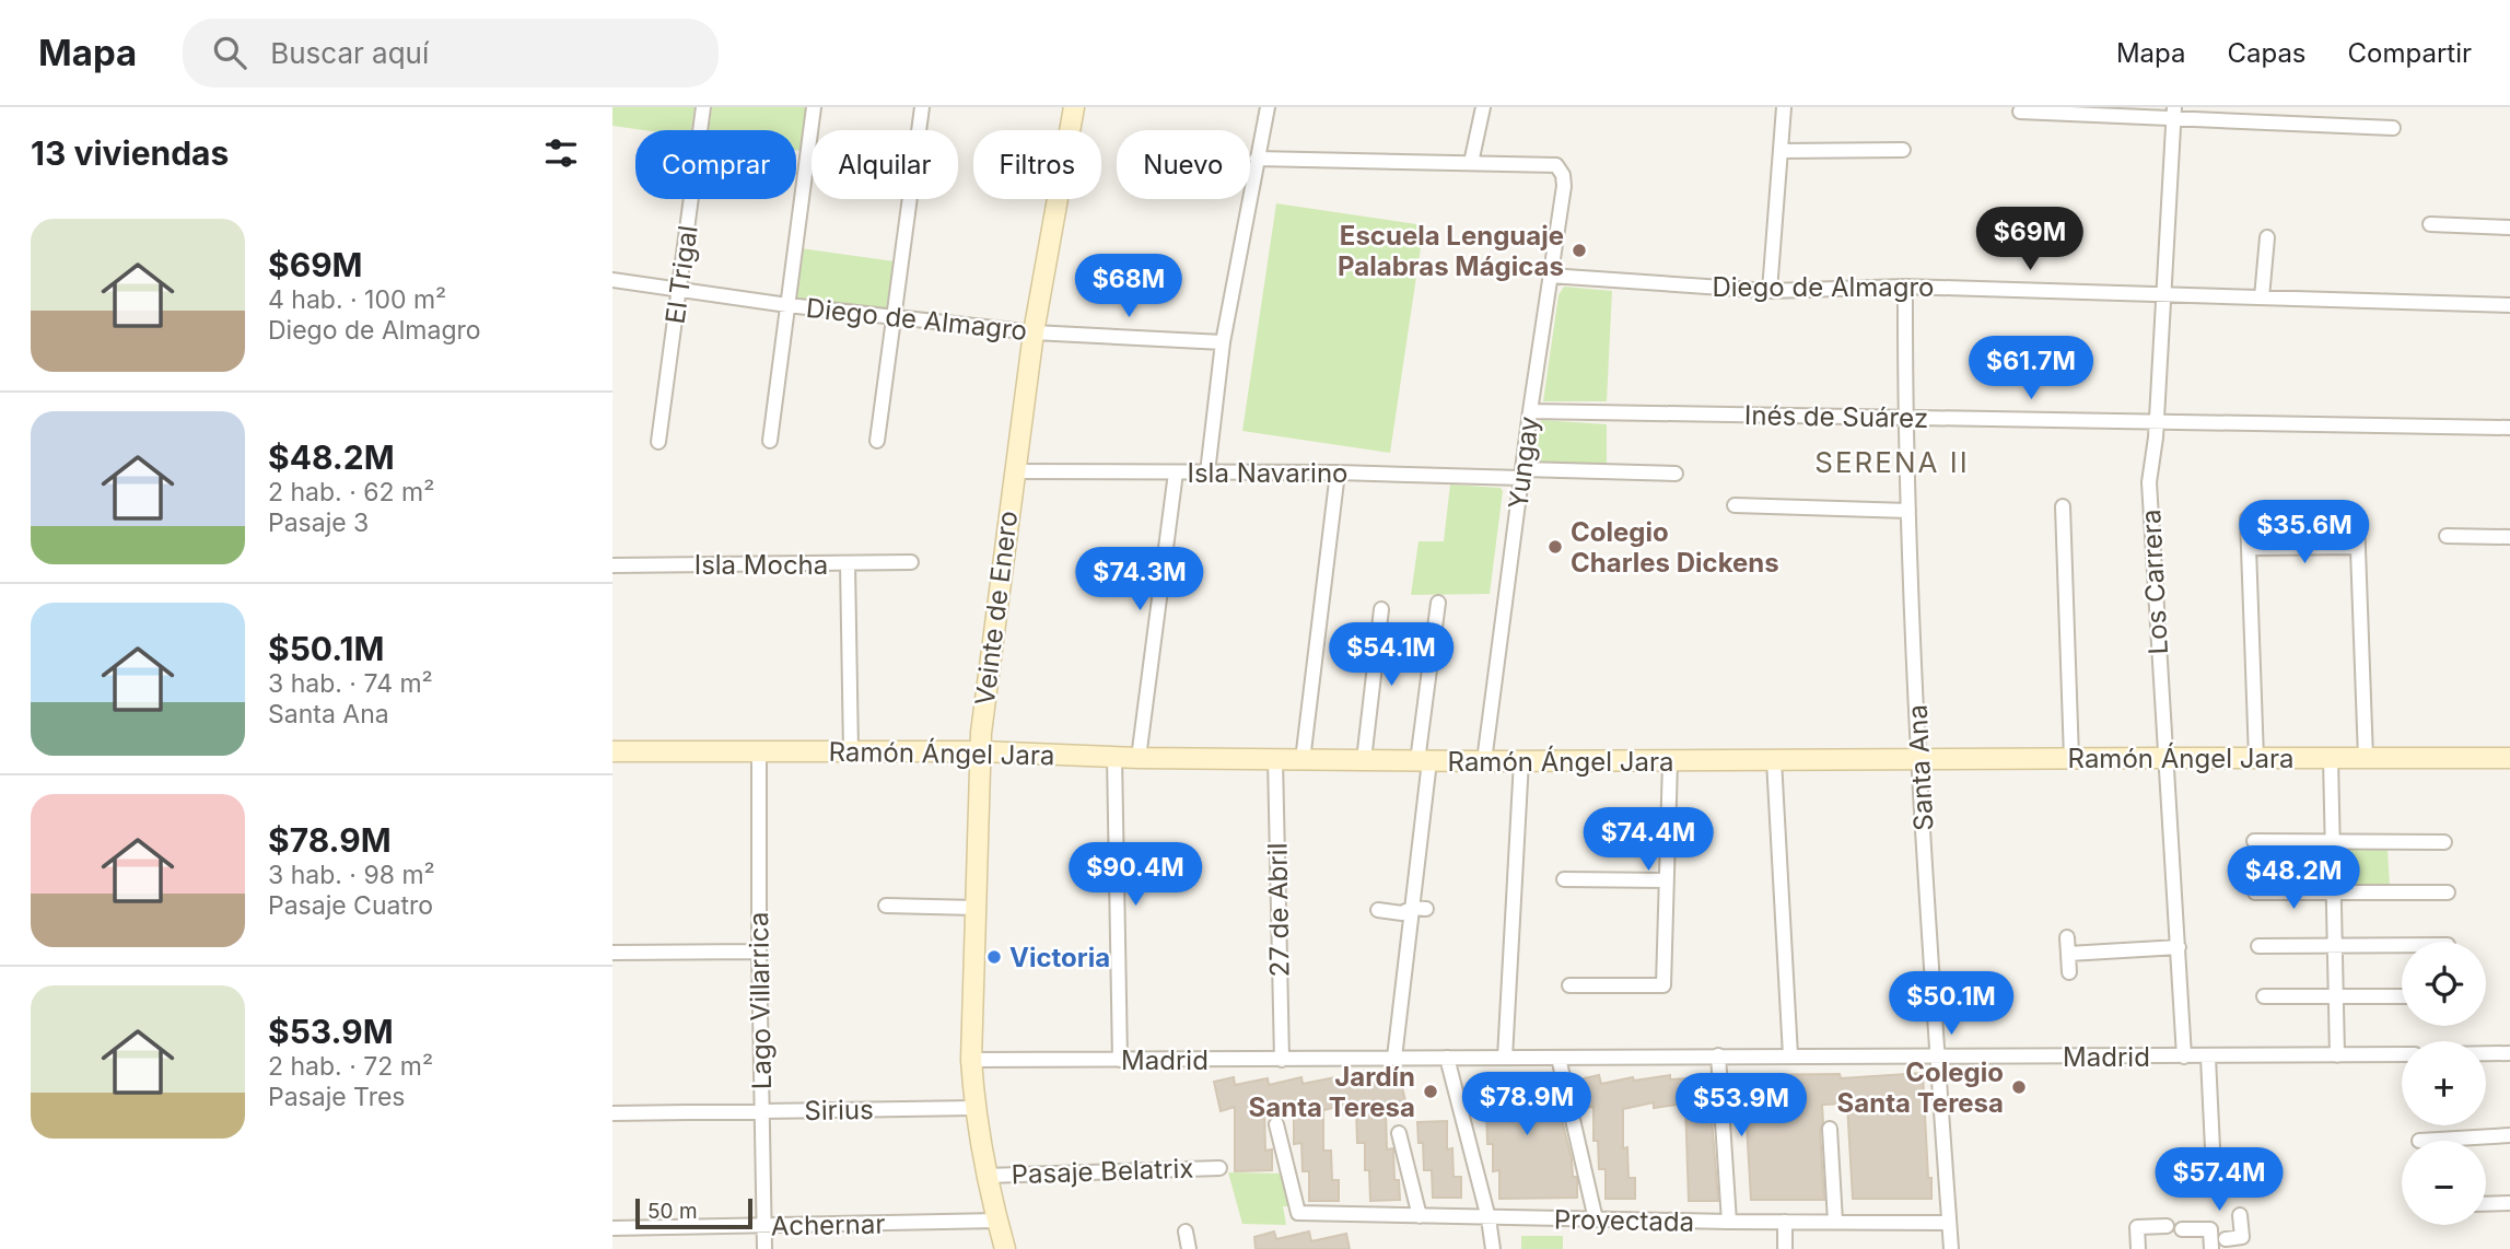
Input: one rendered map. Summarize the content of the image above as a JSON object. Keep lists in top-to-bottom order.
{
  "streets": {
    "main road": ["Veinte de Enero", "Ramón Ángel Jara"],
    "street": [
      "El Trigal",
      "Diego de Almagro",
      "Inés de Suárez",
      "Yungay",
      "Isla Navarino",
      "Isla Mocha",
      "Los Carrera",
      "Santa Ana",
      "27 de Abril",
      "Lago Villarrica",
      "Madrid",
      "Sirius",
      "Pasaje Belatrix",
      "Proyectada",
      "Achernar"
    ]
  },
  "crossings": [
    ["El Trigal", "Diego de Almagro"],
    ["Diego de Almagro", "Yungay"],
    ["Diego de Almagro", "Los Carrera"],
    ["Diego de Almagro", "Veinte de Enero"],
    ["Diego de Almagro", "Santa Ana"],
    ["Inés de Suárez", "Yungay"],
    ["Inés de Suárez", "Los Carrera"],
    ["Inés de Suárez", "Santa Ana"],
    ["Yungay", "Isla Navarino"],
    ["Yungay", "Ramón Ángel Jara"],
    ["Isla Navarino", "Veinte de Enero"],
    ["Los Carrera", "Ramón Ángel Jara"],
    ["Los Carrera", "Madrid"],
    ["Veinte de Enero", "Ramón Ángel Jara"],
    ["Veinte de Enero", "Madrid"],
    ["Veinte de Enero", "Sirius"],
    ["Veinte de Enero", "Pasaje Belatrix"],
    ["Veinte de Enero", "Achernar"],
    ["Ramón Ángel Jara", "Santa Ana"],
    ["Ramón Ángel Jara", "27 de Abril"],
    ["Ramón Ángel Jara", "Lago Villarrica"],
    ["Santa Ana", "Madrid"],
    ["Santa Ana", "Proyectada"],
    ["27 de Abril", "Madrid"],
    ["Lago Villarrica", "Sirius"],
    ["Lago Villarrica", "Achernar"]
  ],
  "districts": ["SERENA II"],
  "places": [
    "Escuela Lenguaje Palabras Mágicas",
    "Colegio Charles Dickens",
    "Victoria",
    "Colegio Santa Teresa",
    "Jardín Santa Teresa"
  ],
  "scale_bar": "50 m",
  "page": {
    "header": "Mapa",
    "search": "Buscar aquí",
    "nav": ["Mapa", "Capas", "Compartir"],
    "heading": "13 viviendas",
    "chip": [
      "Comprar",
      "Alquilar",
      "Filtros",
      "Nuevo"
    ],
    "list": [
      {
        "name": "$69M",
        "note": "4 hab. · 100 m² · Diego de Almagro"
      },
      {
        "name": "$48.2M",
        "note": "2 hab. · 62 m² · Pasaje 3"
      },
      {
        "name": "$50.1M",
        "note": "3 hab. · 74 m² · Santa Ana"
      },
      {
        "name": "$78.9M",
        "note": "3 hab. · 98 m² · Pasaje Cuatro"
      },
      {
        "name": "$53.9M",
        "note": "2 hab. · 72 m² · Pasaje Tres"
      }
    ],
    "price": [
      "$69M",
      "$68M",
      "$61.7M",
      "$35.6M",
      "$74.3M",
      "$54.1M",
      "$74.4M",
      "$90.4M",
      "$48.2M",
      "$50.1M",
      "$78.9M",
      "$53.9M",
      "$57.4M"
    ],
    "map_buttons": ["+", "−"],
    "scale": "50 m"
  }
}
